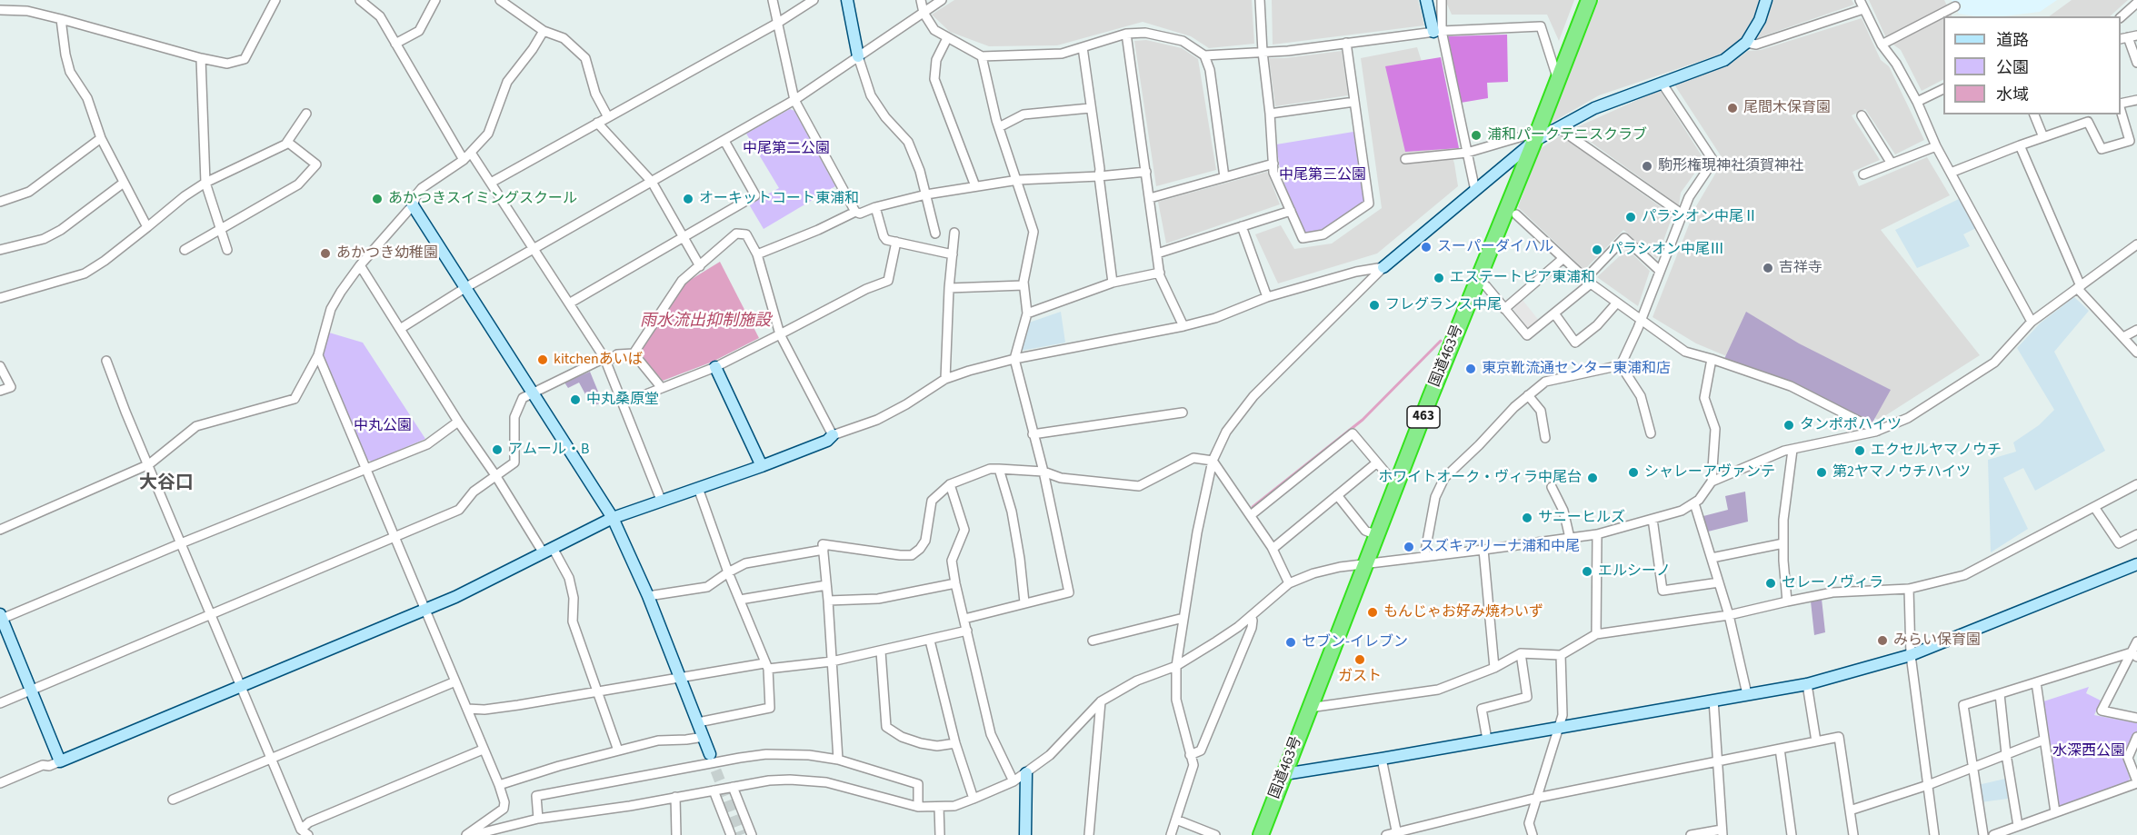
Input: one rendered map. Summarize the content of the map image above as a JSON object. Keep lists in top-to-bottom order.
{
  "streets": {
    "highway": ["国道463号", "463"]
  },
  "districts": ["大谷口"],
  "water": ["雨水流出抑制施設"],
  "parks": [
    "中尾第二公園",
    "中尾第三公園",
    "中丸公園",
    "水深西公園"
  ],
  "places": [
    "尾間木保育園",
    "浦和パークテニスクラブ",
    "駒形権現神社須賀神社",
    "あかつきスイミングスクール",
    "オーキットコート東浦和",
    "パラシオン中尾Ⅱ",
    "スーパーダイハル",
    "パラシオン中尾Ⅲ",
    "あかつき幼稚園",
    "吉祥寺",
    "エステートピア東浦和",
    "フレグランス中尾",
    "kitchenあいば",
    "東京靴流通センター東浦和店",
    "中丸桑原堂",
    "タンポポハイツ",
    "アムール・B",
    "エクセルヤマノウチ",
    "シャレーアヴァンテ",
    "第2ヤマノウチハイツ",
    "ホワイトオーク・ヴィラ中尾台",
    "サニーヒルズ",
    "スズキアリーナ浦和中尾",
    "エルシーノ",
    "セレーノヴィラ",
    "もんじゃお好み焼わいず",
    "みらい保育園",
    "セブン-イレブン",
    "ガスト"
  ],
  "legend": ["道路", "公園", "水域"]
}
